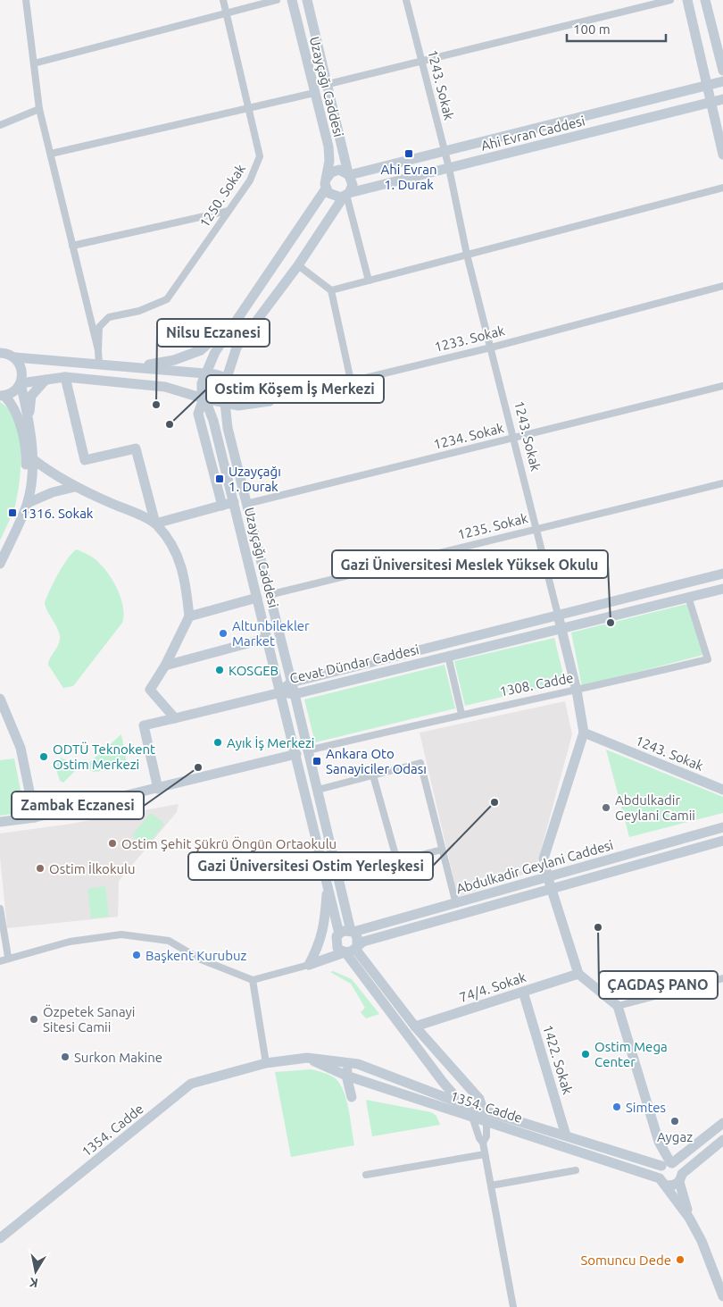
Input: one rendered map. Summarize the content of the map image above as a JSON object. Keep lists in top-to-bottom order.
{
  "streets": {
    "main road": [
      "1243. Sokak",
      "Uzayçağı Caddesi",
      "Ahi Evran Caddesi",
      "Cevat Dündar Caddesi",
      "Abdulkadir Geylani Caddesi",
      "74/4. Sokak",
      "1422. Sokak",
      "1354. Cadde"
    ],
    "street": [
      "1250. Sokak",
      "1233. Sokak",
      "1234. Sokak",
      "1235. Sokak",
      "1308. Cadde"
    ]
  },
  "crossings": [
    ["1243. Sokak", "Ahi Evran Caddesi"],
    ["1243. Sokak", "1233. Sokak"],
    ["1243. Sokak", "1234. Sokak"],
    ["1243. Sokak", "1235. Sokak"],
    ["1243. Sokak", "Cevat Dündar Caddesi"],
    ["1243. Sokak", "1308. Cadde"],
    ["Uzayçağı Caddesi", "Ahi Evran Caddesi"],
    ["Uzayçağı Caddesi", "1234. Sokak"],
    ["Uzayçağı Caddesi", "1235. Sokak"],
    ["Uzayçağı Caddesi", "Cevat Dündar Caddesi"],
    ["Uzayçağı Caddesi", "1308. Cadde"],
    ["Uzayçağı Caddesi", "Abdulkadir Geylani Caddesi"],
    ["Cevat Dündar Caddesi", "1308. Cadde"],
    ["74/4. Sokak", "1422. Sokak"],
    ["1422. Sokak", "1354. Cadde"]
  ],
  "places": {
    "transit": [
      "Ahi Evran 1. Durak",
      "Uzayçağı 1. Durak",
      "1316. Sokak",
      "Ankara Oto Sanayiciler Odası"
    ],
    "other": [
      "Nilsu Eczanesi",
      "Ostim Köşem İş Merkezi",
      "Gazi Üniversitesi Meslek Yüksek Okulu",
      "Altunbilekler Market",
      "KOSGEB",
      "Ayık İş Merkezi",
      "ODTÜ Teknokent Ostim Merkezi",
      "Zambak Eczanesi",
      "Gazi Üniversitesi Ostim Yerleşkesi",
      "Abdulkadir Geylani Camii",
      "Ostim Şehit Şükrü Öngün Ortaokulu",
      "Ostim İlkokulu",
      "ÇAGDAŞ PANO",
      "Başkent Kurubuz",
      "Özpetek Sanayi Sitesi Camii",
      "Ostim Mega Center",
      "Surkon Makine",
      "Simtes",
      "Aygaz",
      "Somuncu Dede"
    ]
  },
  "scale_bar": "100 m",
  "north": "bottom"
}
